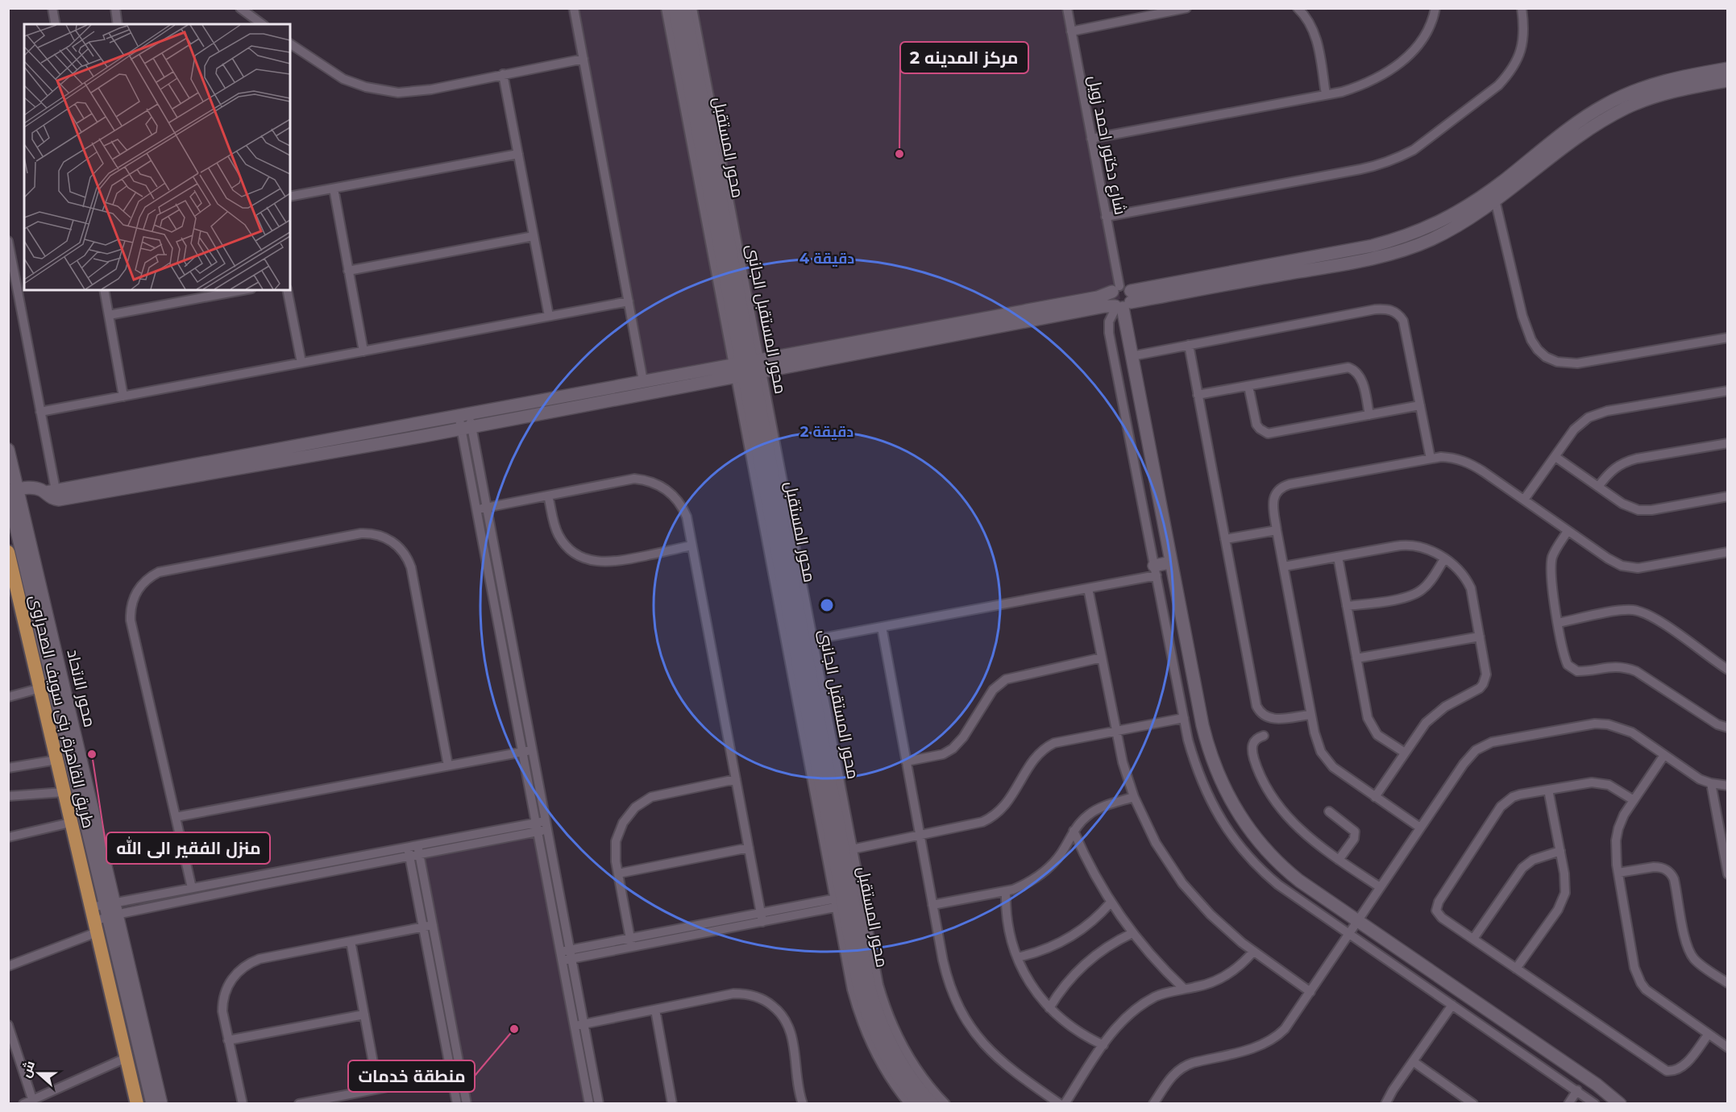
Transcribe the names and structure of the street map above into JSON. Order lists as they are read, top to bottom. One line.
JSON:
{"streets":{"main road":["طريق القاهرة, بنى سويف الصحراوى"],"street":["شارع دكتور احمد زويل","محور المستقبل","محور المستقبل الجانبى","محور الاتحاد"]},"crossings":[["محور المستقبل","محور المستقبل الجانبى"]],"places":["مركز المدينه 2","منزل الفقير الى الله","منطقة خدمات"],"north":"left","rings":["4 دقيقة","2 دقيقة"]}
